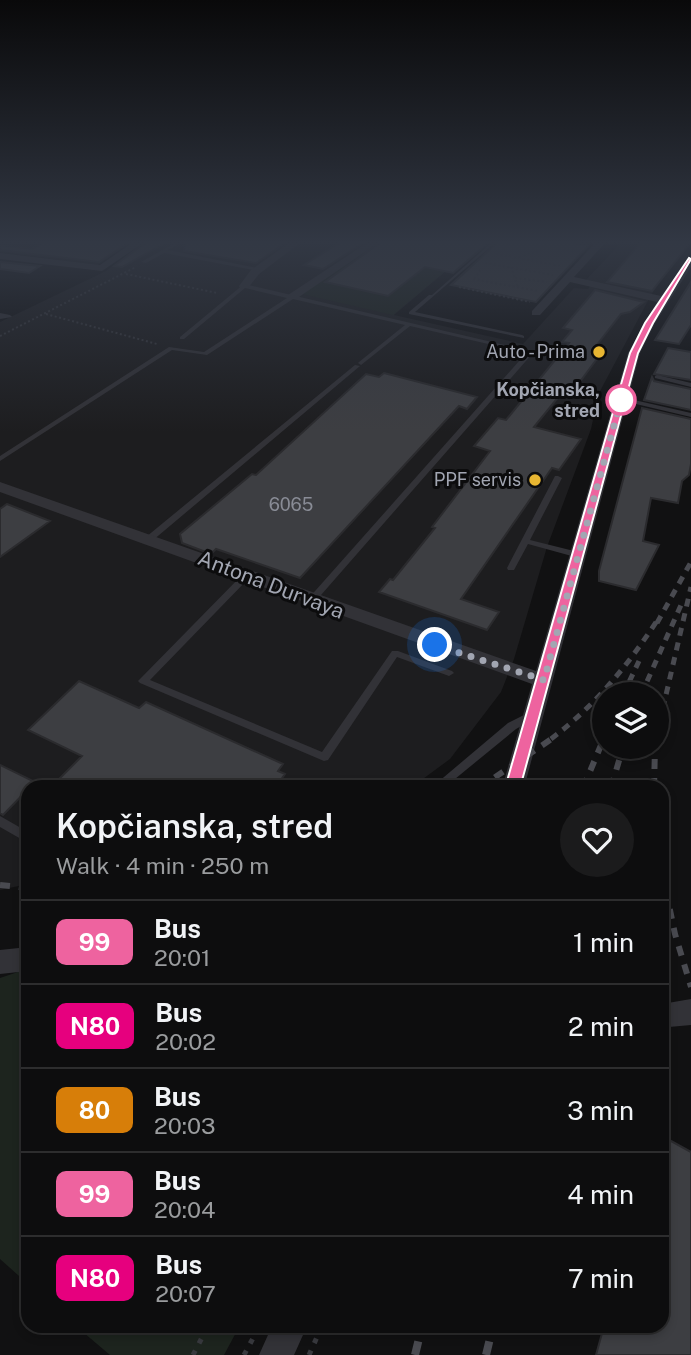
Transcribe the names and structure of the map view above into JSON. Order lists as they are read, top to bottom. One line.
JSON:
{"streets":{"street":["Antona Durvaya"]},"places":["Auto - Prima","Kopčianska, stred","PPF servis"],"lines":["bus line 99"],"house_numbers":["6065"],"page":{"heading":["Kopčianska, stred","Walk · 4 min · 250 m"],"list":[{"mark":"99","name":"Bus","note":"20:01","value":"1 min"},{"mark":"N80","name":"Bus","note":"20:02","value":"2 min"},{"mark":"80","name":"Bus","note":"20:03","value":"3 min"},{"mark":"99","name":"Bus","note":"20:04","value":"4 min"},{"mark":"N80","name":"Bus","note":"20:07","value":"7 min"}]}}
